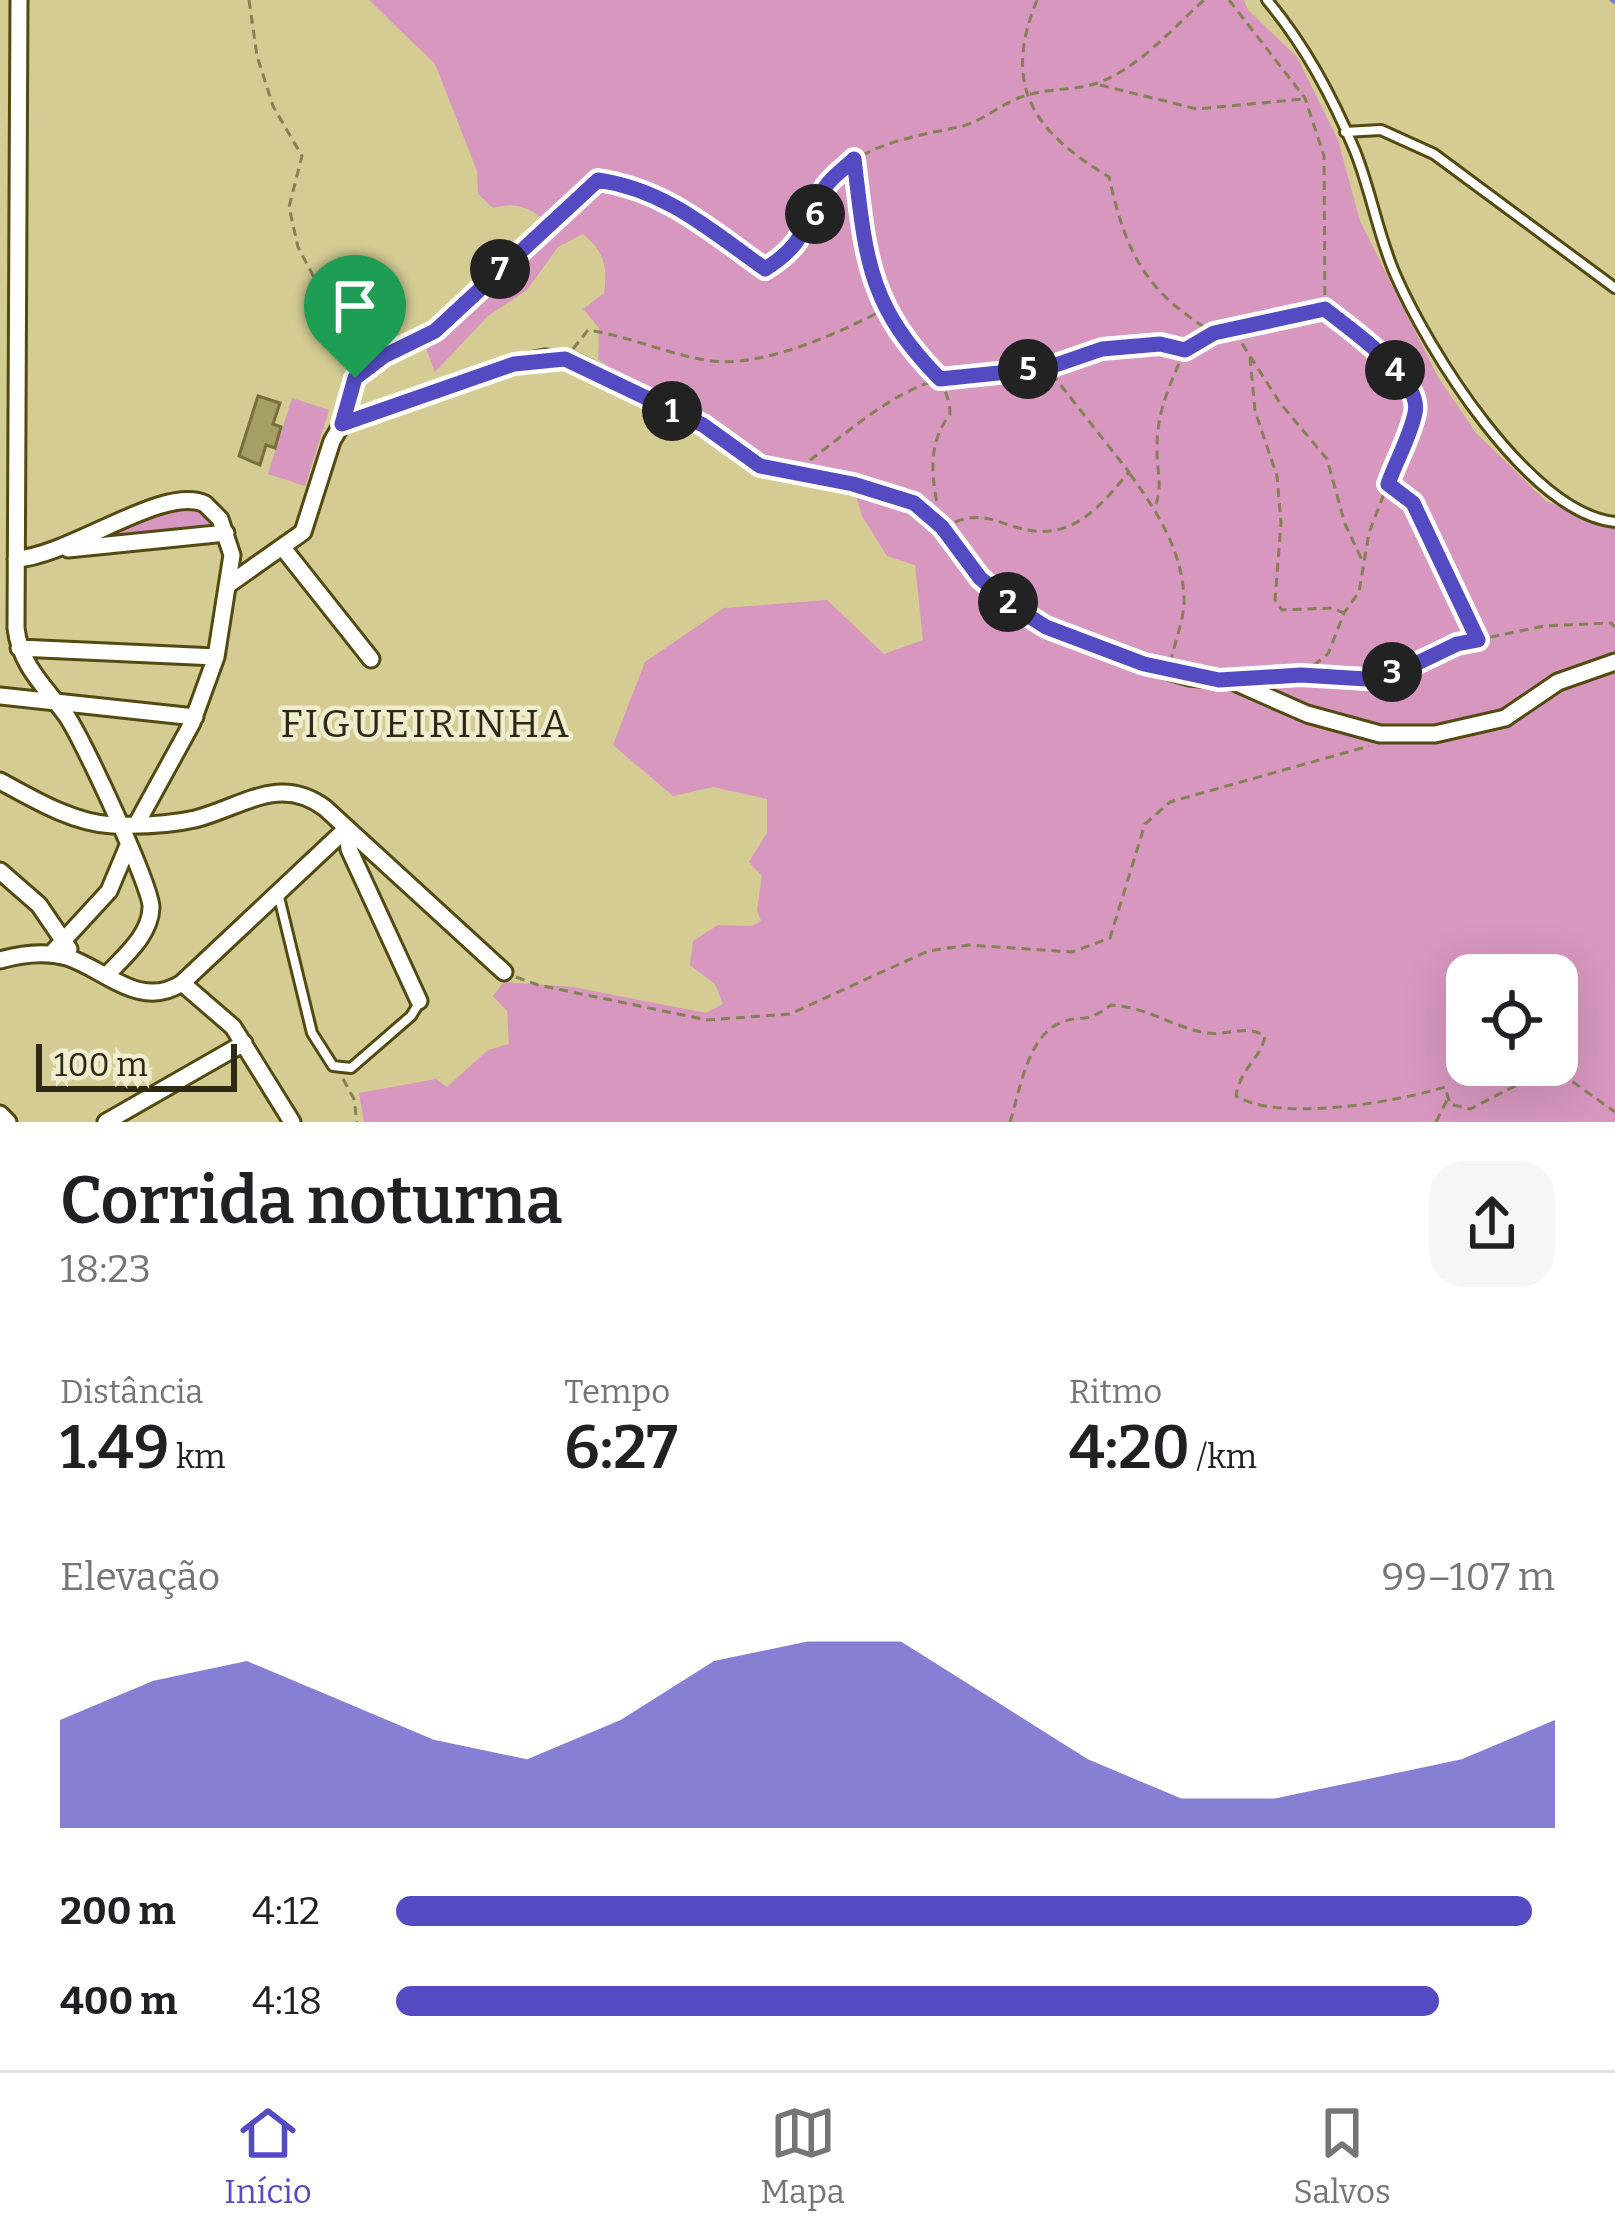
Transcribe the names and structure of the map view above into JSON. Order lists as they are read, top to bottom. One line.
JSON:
{"districts":["FIGUEIRINHA"],"scale_bar":"100 m","page":{"pins":["6","7","5","4","1","2","3"],"scale":"100 m","heading":["Corrida noturna","18:23"],"stats":[["Distância","1.49 km"],["Tempo","6:27"],["Ritmo","4:20 /km"]],"chart":["Elevação","99–107 m"],"list":[{"name":"200 m","note":"4:12"},{"name":"400 m","note":"4:18"}],"tabs":["Início","Mapa","Salvos"]}}
